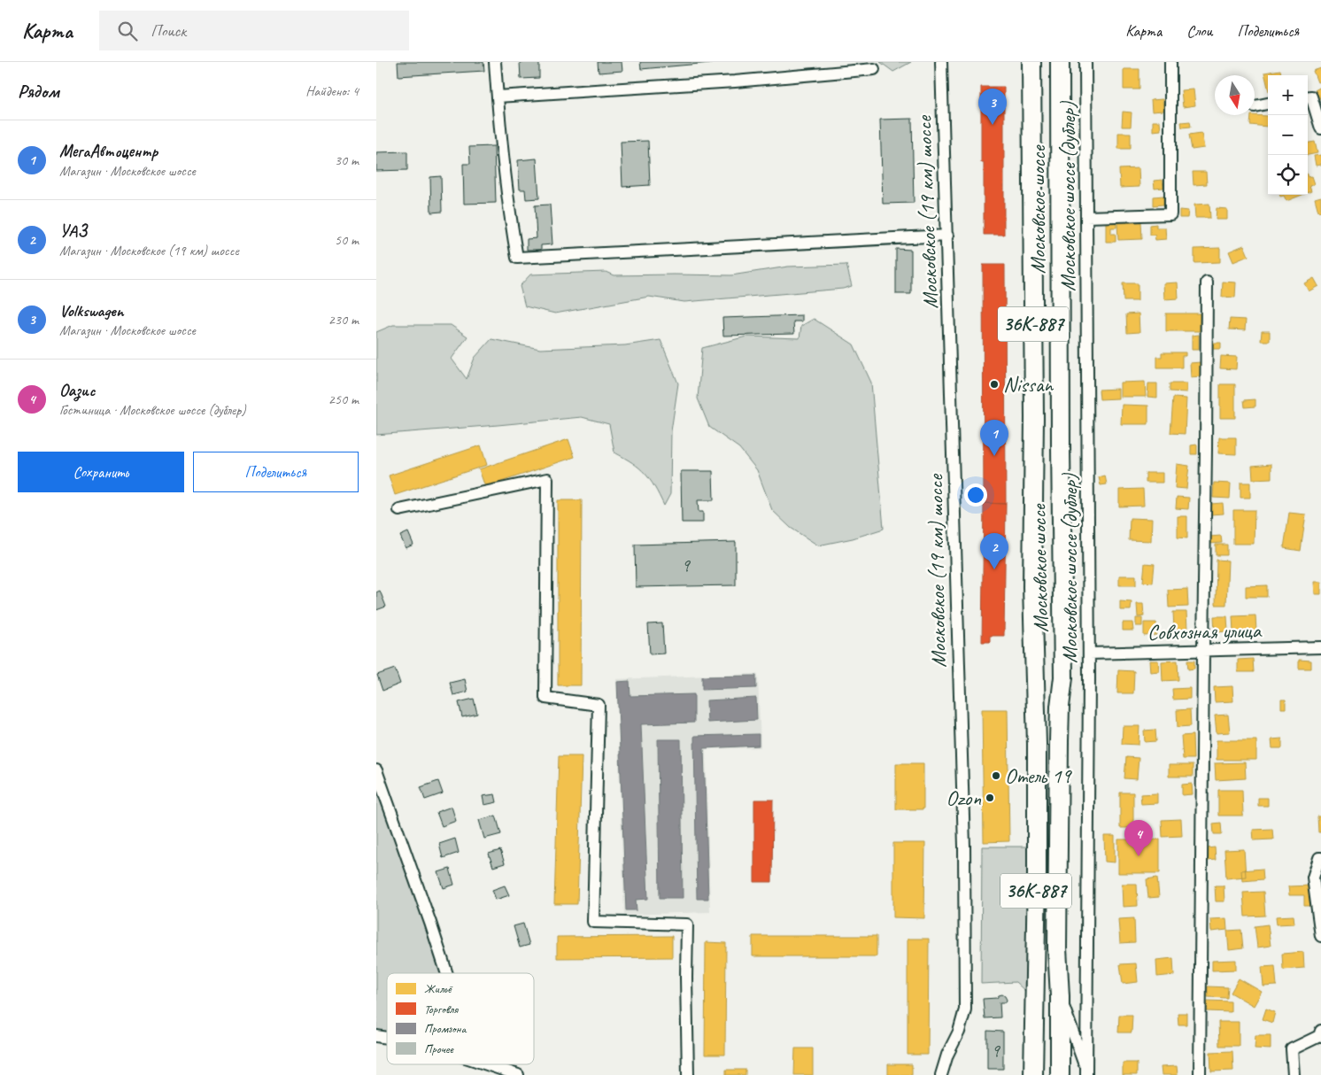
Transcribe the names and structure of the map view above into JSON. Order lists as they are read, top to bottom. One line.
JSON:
{"streets":{"main road":["Московское шоссе","36К-887"],"street":["Московское шоссе (дублер)","Московское (19 км) шоссе","Совхозная улица"]},"crossings":[["Московское шоссе (дублер)","Совхозная улица"]],"places":["Nissan","Отель 19","Ozon"],"house_numbers":["9","9"],"legend":["Жильё","Торговля","Промзона","Прочее"],"north":"bottom","page":{"header":"Карта","search":"Поиск","nav":["Карта","Слои","Поделиться"],"heading":["Рядом","Найдено: 4"],"map_buttons":["+","−"],"pins":["3","1","2","4"],"list":[{"mark":"1","name":"МегаАвтоцентр","note":"Магазин · Московское шоссе","value":"30 m"},{"mark":"2","name":"УАЗ","note":"Магазин · Московское (19 км) шоссе","value":"50 m"},{"mark":"3","name":"Volkswagen","note":"Магазин · Московское шоссе","value":"230 m"},{"mark":"4","name":"Оазис","note":"Гостиница · Московское шоссе (дублер)","value":"250 m"}],"buttons":["Сохранить","Поделиться"]}}
